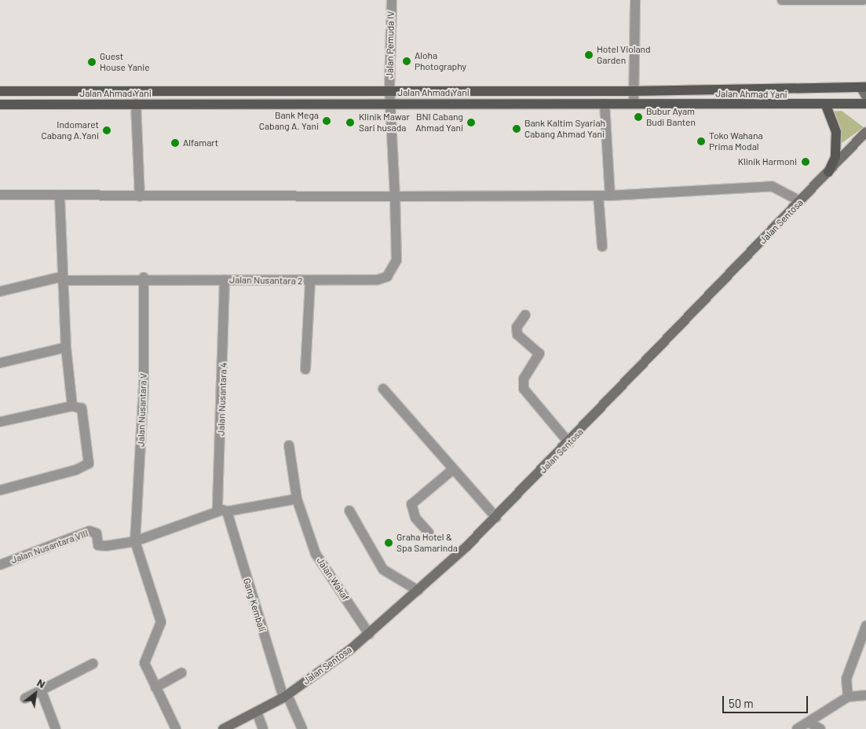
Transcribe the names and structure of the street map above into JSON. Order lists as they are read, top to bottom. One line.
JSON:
{"streets":{"main road":["Jalan Ahmad Yani"],"street":["Jalan Pemuda IV","Jalan Sentosa","Jalan Nusantara 2","Jalan Nusantara 4","Jalan Nusantara V","Jalan Nusantara VIII","Jalan Wakaf","Gang Kembali"]},"crossings":[["Jalan Pemuda IV","Jalan Ahmad Yani"],["Jalan Pemuda IV","Jalan Nusantara 2"],["Jalan Sentosa","Jalan Wakaf"],["Jalan Sentosa","Gang Kembali"],["Jalan Nusantara 2","Jalan Nusantara 4"],["Jalan Nusantara 2","Jalan Nusantara V"],["Jalan Nusantara 4","Gang Kembali"],["Jalan Nusantara V","Jalan Nusantara VIII"]],"places":["Hotel Violand Garden","Aloha Photography","Guest House Yanie","Bubur Ayam Budi Banten","Bank Mega Cabang A. Yani","Klinik Mawar Sari husada","BNI Cabang Ahmad Yani","Bank Kaltim Syariah Cabang Ahmad Yani","Indomaret Cabang A.Yani","Toko Wahana Prima Modal","Alfamart","Klinik Harmoni","Graha Hotel & Spa Samarinda"],"scale_bar":"50 m","north":"top right"}
